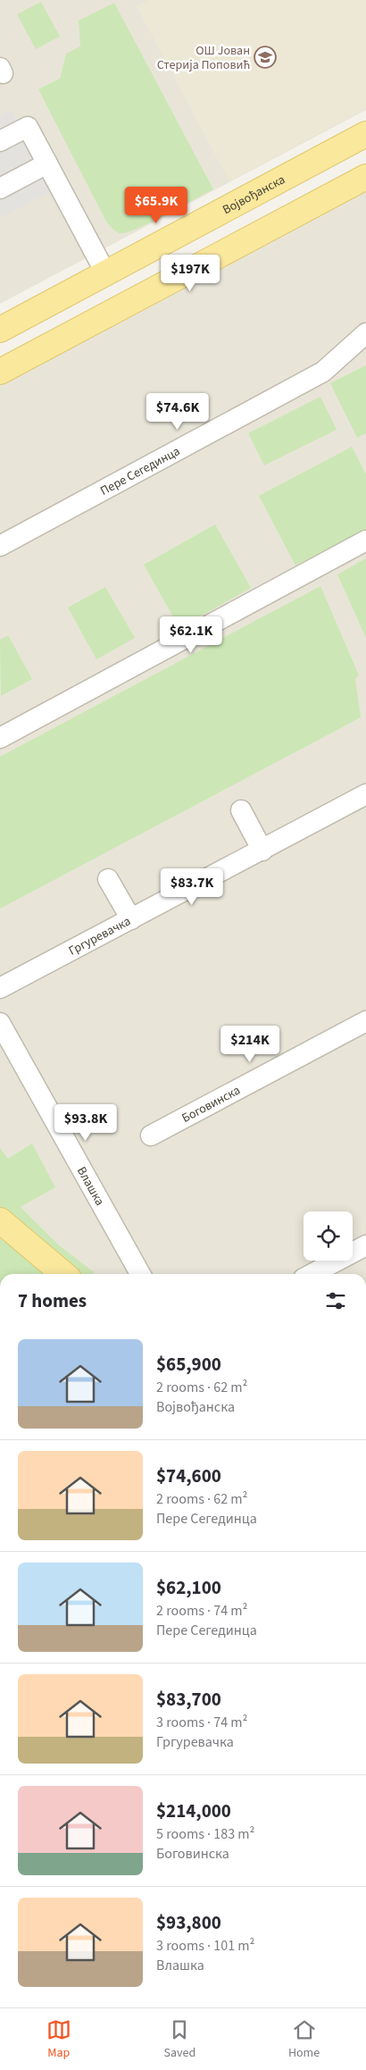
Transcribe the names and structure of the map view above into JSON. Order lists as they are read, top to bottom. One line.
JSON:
{"streets":{"main road":["Војвођанска"],"street":["Пере Сегединца","Гргуревачка","Боговинска","Влашка"]},"places":{"school or university":["ОШ Јован Стерија Поповић"]},"page":{"price":["$65.9K","$197K","$74.6K","$62.1K","$83.7K","$214K","$93.8K"],"heading":"7 homes","list":[{"name":"$65,900","note":"2 rooms · 62 m² · Војвођанска"},{"name":"$74,600","note":"2 rooms · 62 m² · Пере Сегединца"},{"name":"$62,100","note":"2 rooms · 74 m² · Пере Сегединца"},{"name":"$83,700","note":"3 rooms · 74 m² · Гргуревачка"},{"name":"$214,000","note":"5 rooms · 183 m² · Боговинска"},{"name":"$93,800","note":"3 rooms · 101 m² · Влашка"}],"tabs":["Map","Saved","Home"]}}
